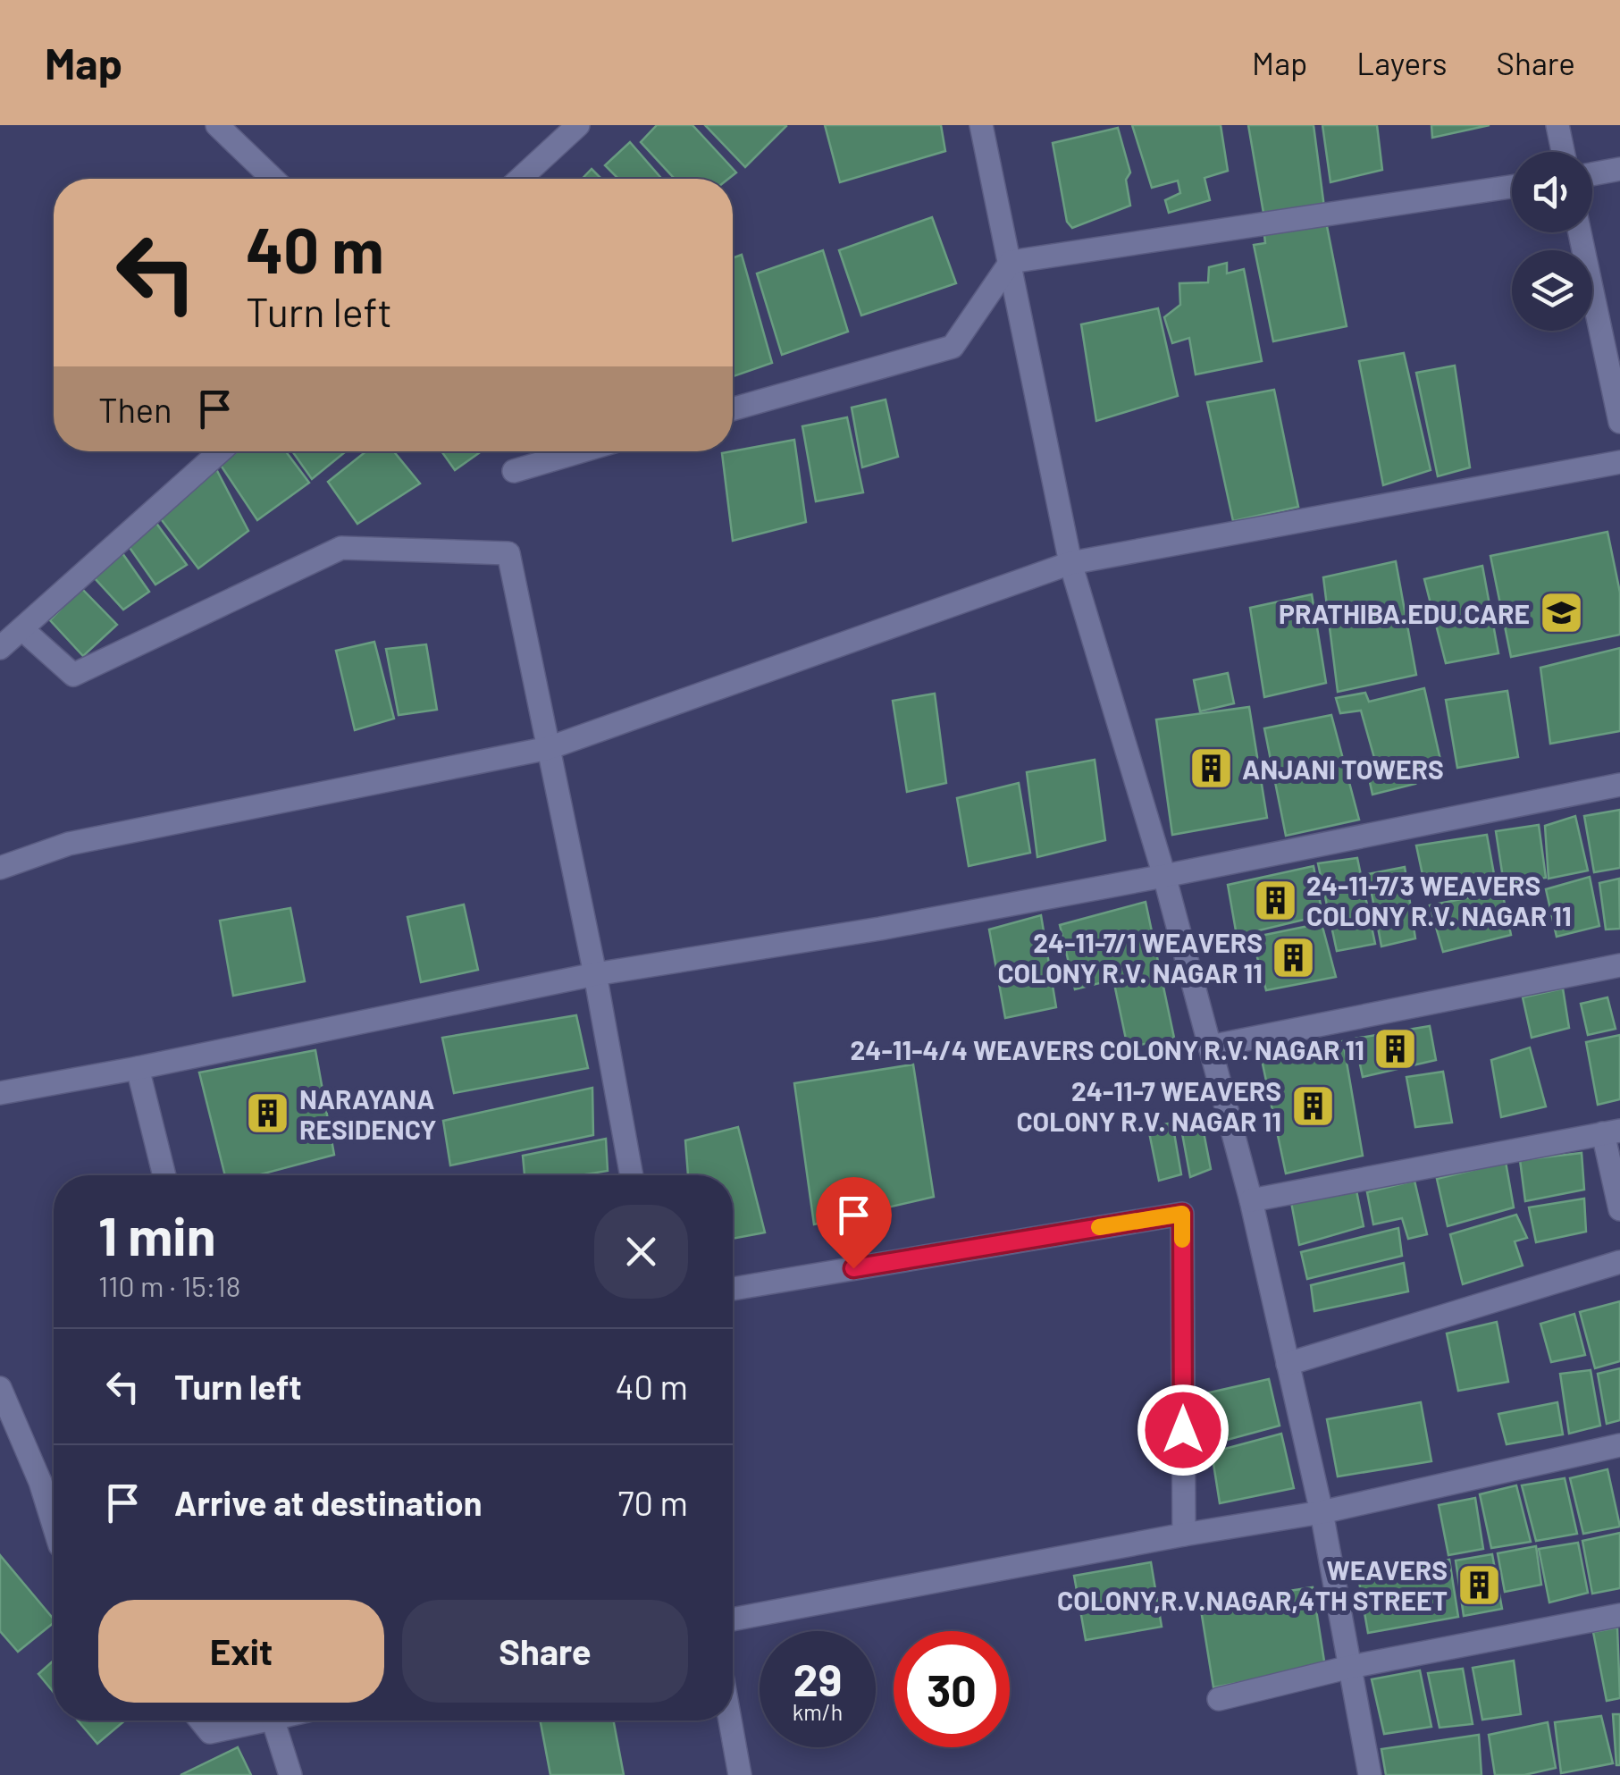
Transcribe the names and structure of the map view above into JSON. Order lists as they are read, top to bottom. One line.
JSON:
{"places":{"school or university":["PRATHIBA.EDU.CARE"],"building":["ANJANI TOWERS","24-11-7/3 WEAVERS COLONY R.V. NAGAR 11","24-11-7/1 WEAVERS COLONY R.V. NAGAR 11","24-11-4/4 WEAVERS COLONY R.V. NAGAR 11","24-11-7 WEAVERS COLONY R.V. NAGAR 11","NARAYANA RESIDENCY","WEAVERS COLONY,R.V.NAGAR,4TH STREET"]},"page":{"header":"Map","nav":["Map","Layers","Share"],"turn":["40 m","Turn left"],"then":"Then","heading":["1 min","110 m · 15:18"],"list":[{"name":"Turn left","value":"40 m"},{"name":"Arrive at destination","value":"70 m"}],"buttons":["Exit","Share"],"speed":"29 km/h","limit":"30"}}
